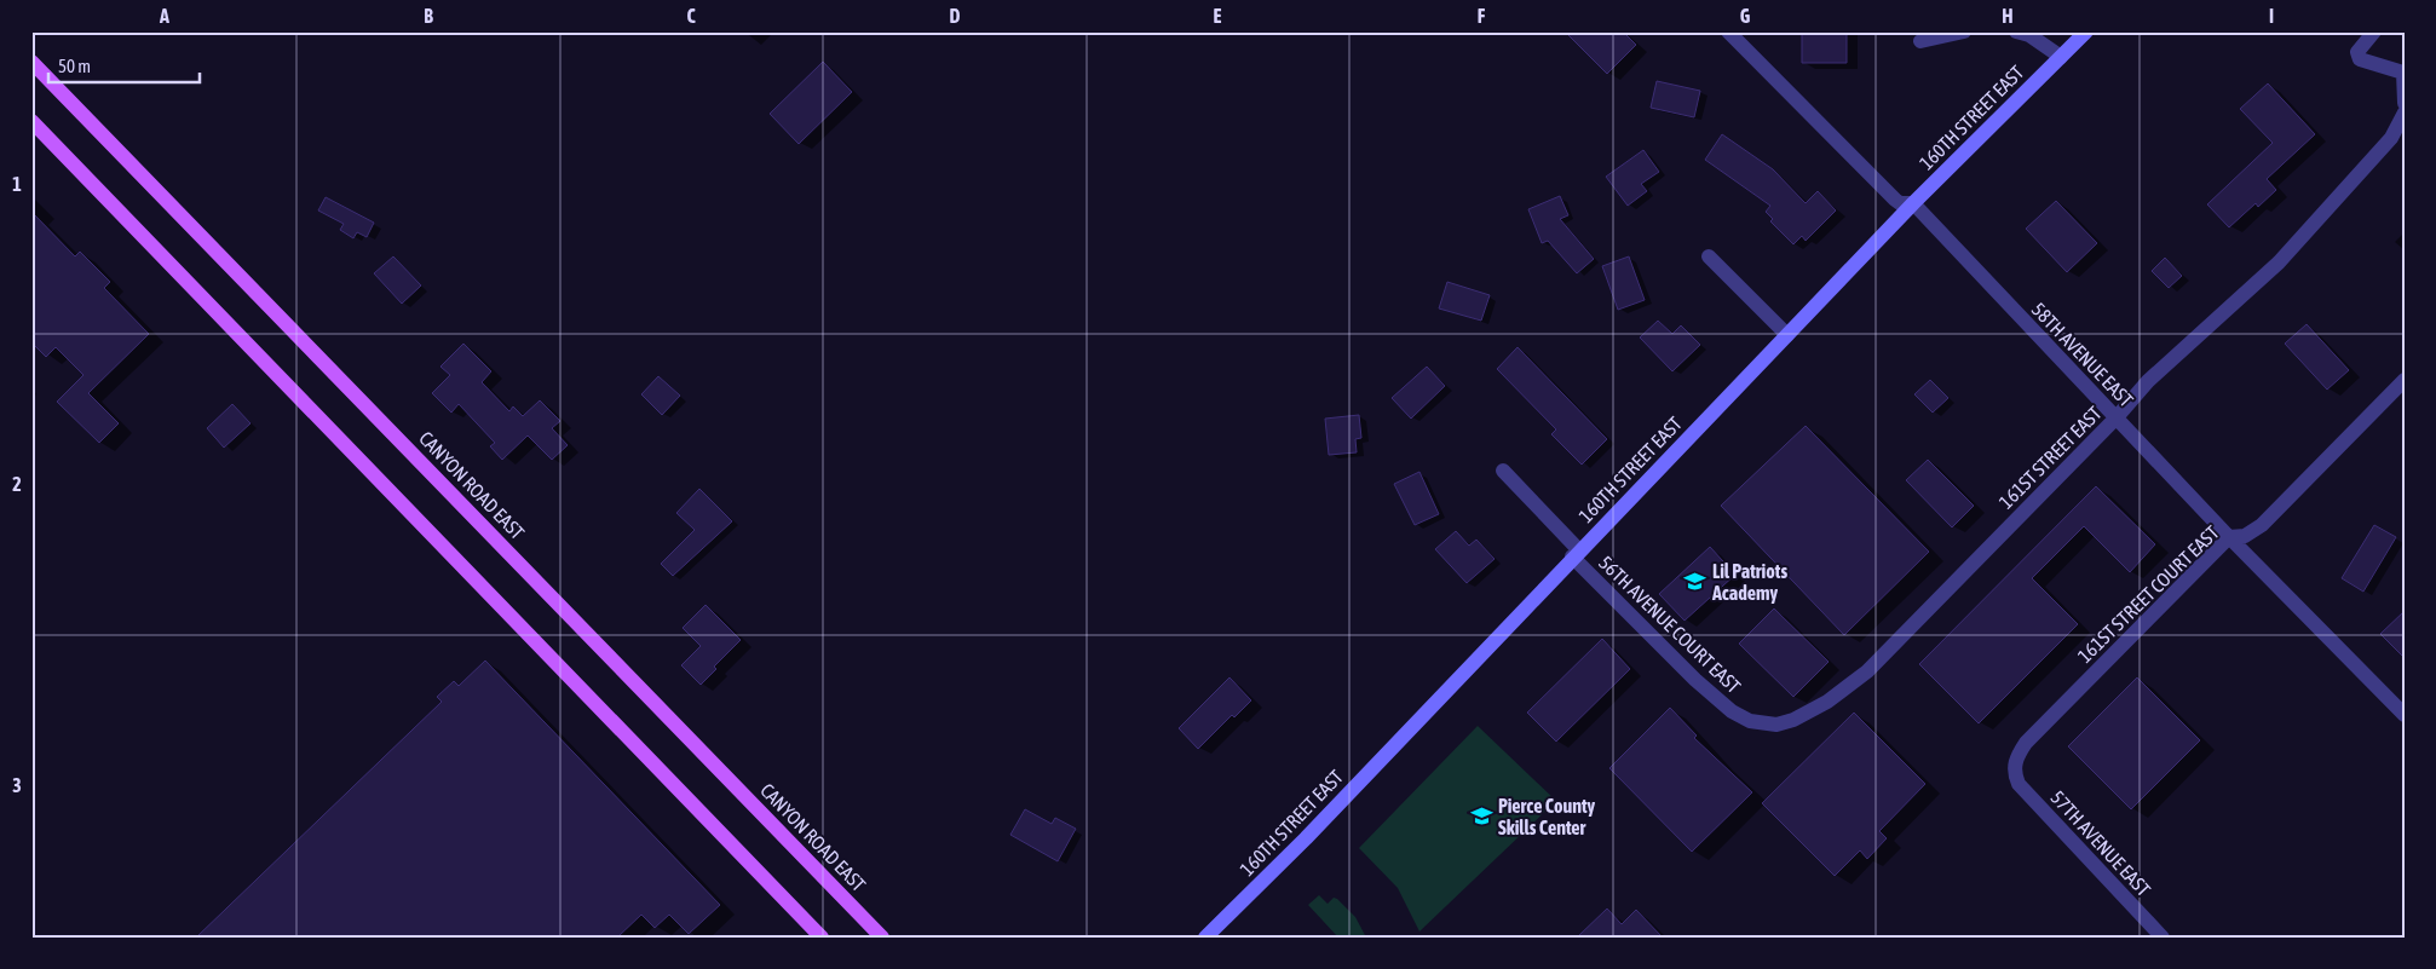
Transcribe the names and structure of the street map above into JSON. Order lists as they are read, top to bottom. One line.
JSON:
{"streets":{"main road":["160TH STREET EAST","CANYON ROAD EAST"],"street":["58TH AVENUE EAST","161ST STREET EAST","161ST STREET COURT EAST","56TH AVENUE COURT EAST","57TH AVENUE EAST"]},"crossings":[["160TH STREET EAST","58TH AVENUE EAST"],["160TH STREET EAST","56TH AVENUE COURT EAST"],["58TH AVENUE EAST","161ST STREET EAST"],["58TH AVENUE EAST","161ST STREET COURT EAST"],["161ST STREET EAST","56TH AVENUE COURT EAST"],["161ST STREET COURT EAST","57TH AVENUE EAST"]],"places":{"school or university":["Lil Patriots Academy","Pierce County Skills Center"]},"scale_bar":"50 m","grid":{"columns":["A","B","C","D","E","F","G","H","I"],"rows":["1","2","3"]}}
